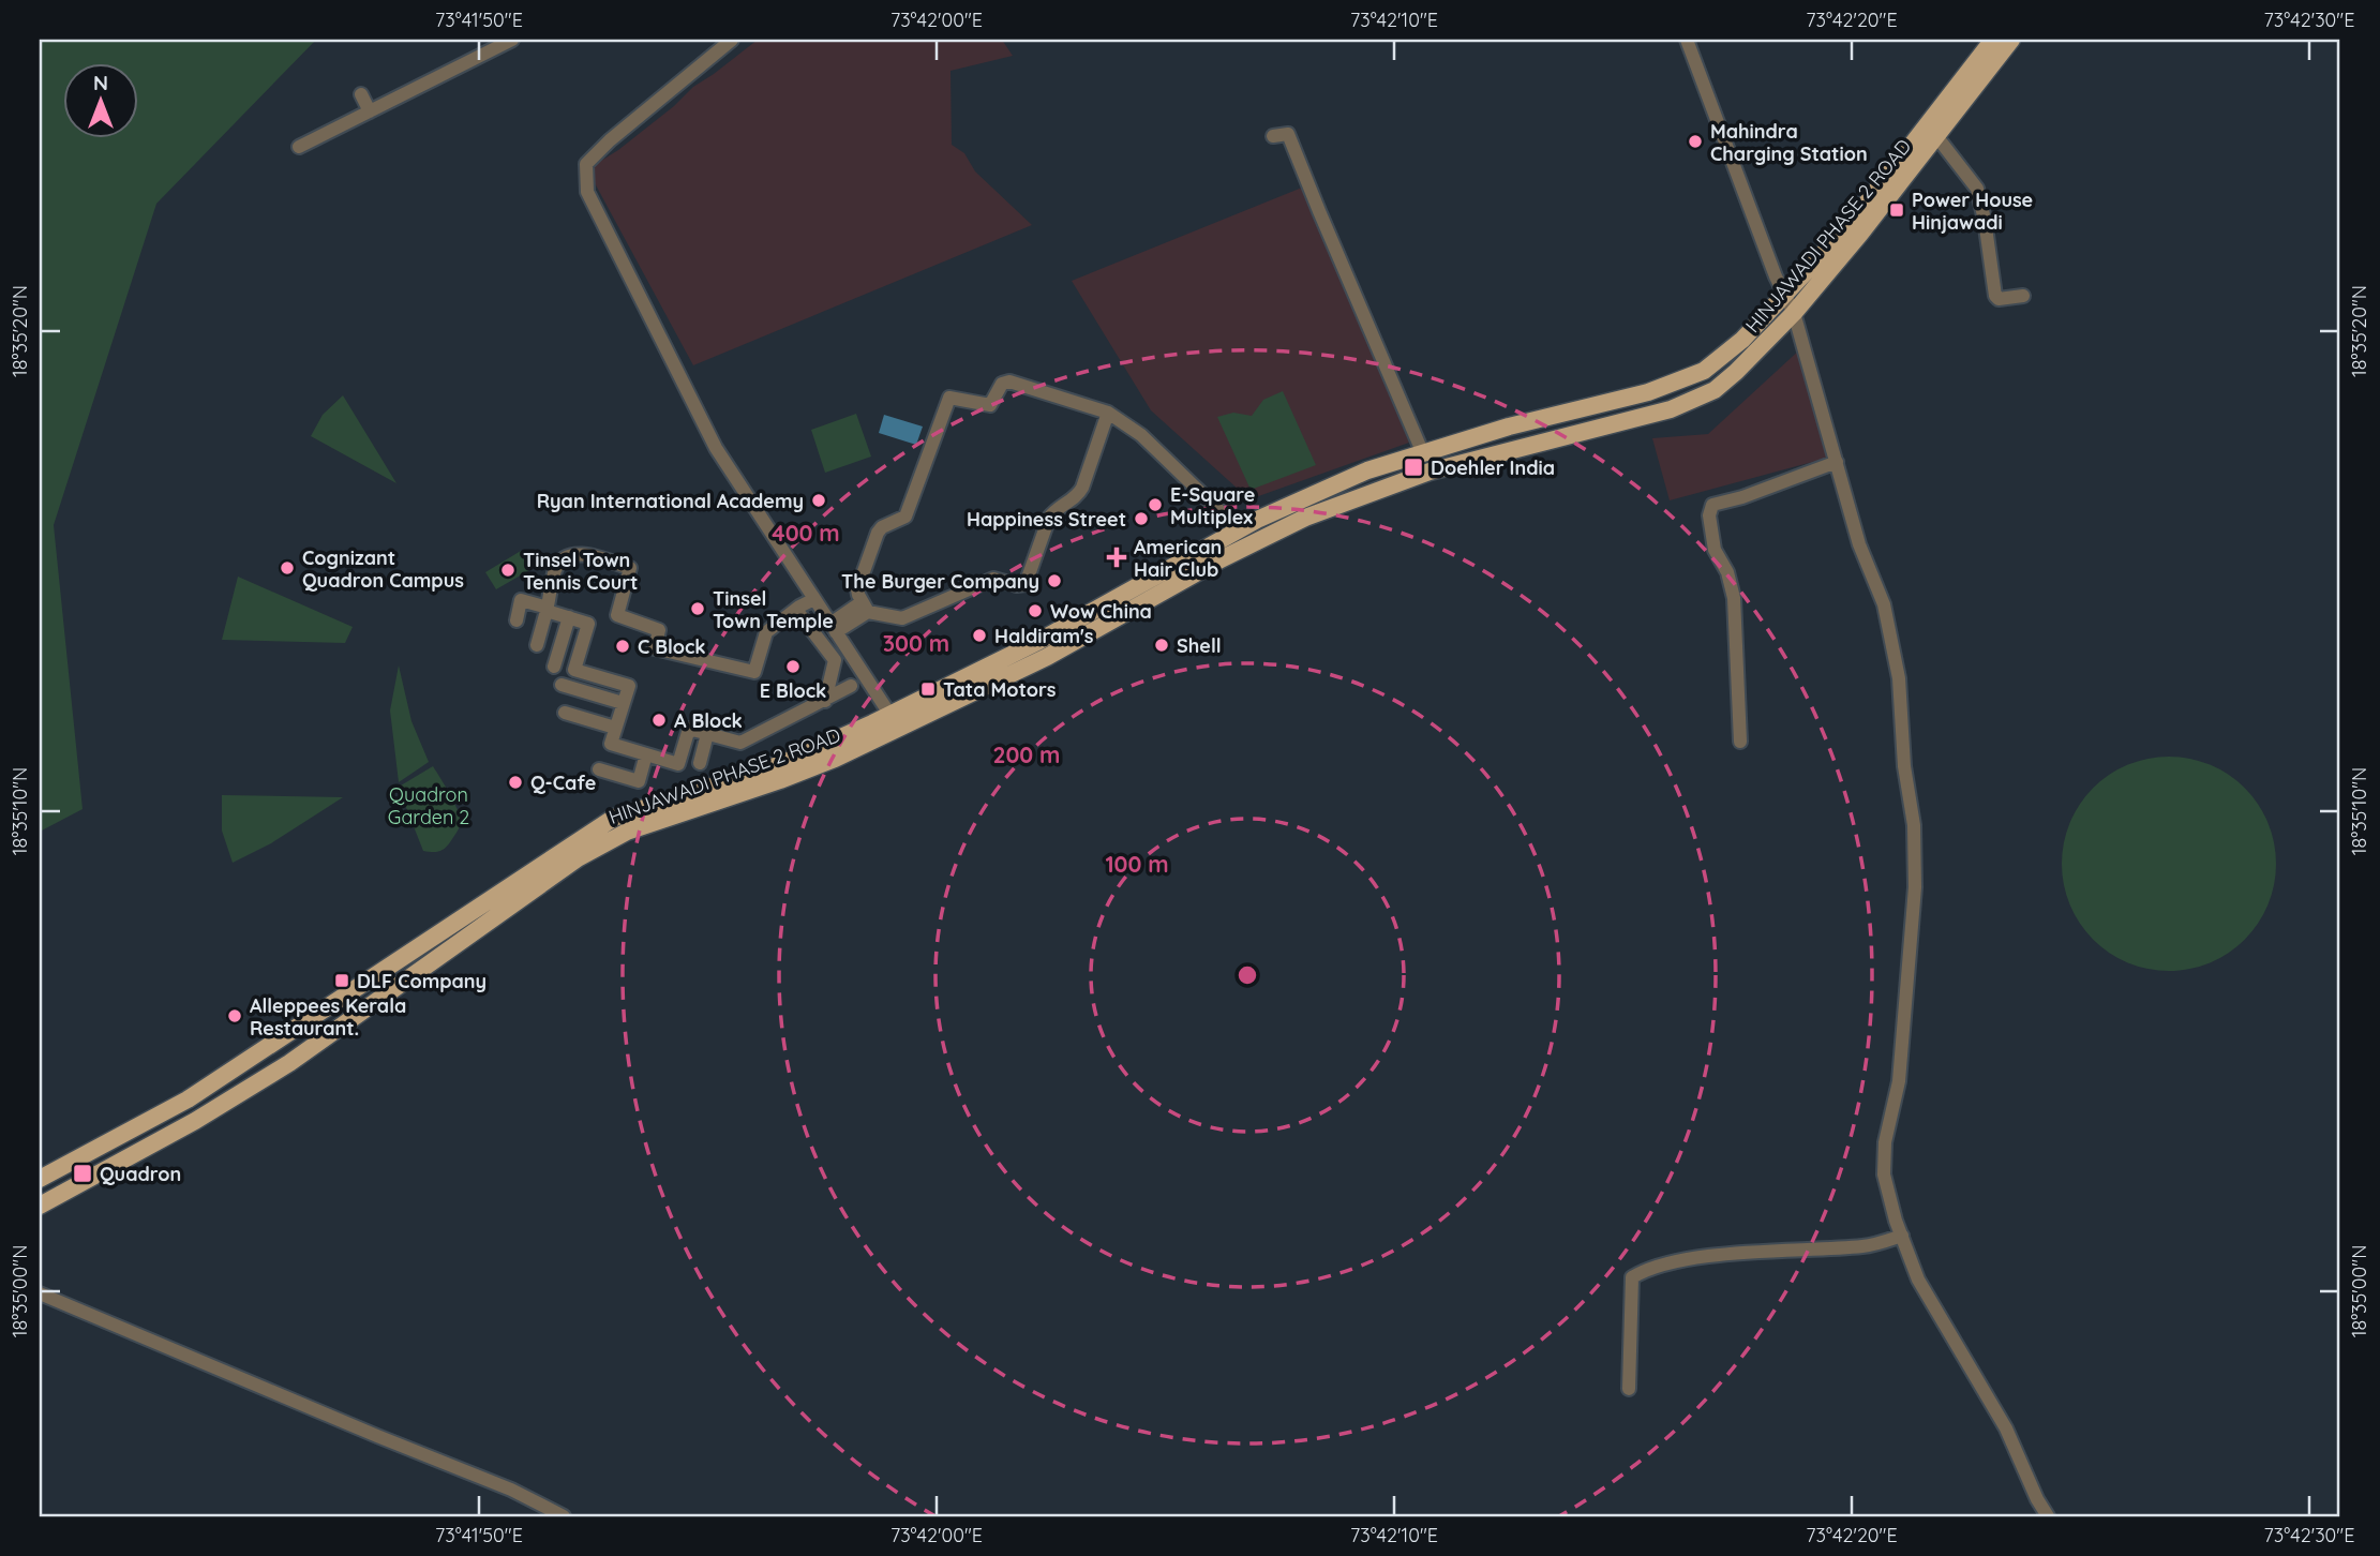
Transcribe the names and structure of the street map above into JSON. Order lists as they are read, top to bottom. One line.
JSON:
{"streets":{"main road":["HINJAWADI PHASE 2 ROAD"]},"parks":["Quadron Garden 2"],"places":{"other":["Mahindra Charging Station","Ryan International Academy","E-Square Multiplex","Happiness Street","Cognizant Quadron Campus","Tinsel Town Tennis Court","The Burger Company","Tinsel Town Temple","Wow China","Haldiram's","Shell","C Block","E Block","A Block","Q-Cafe","Alleppees Kerala Restaurant."],"transit":["Power House Hinjawadi","Doehler India","Tata Motors","DLF Company","Quadron"],"health":["American Hair Club"]},"north":"top","coordinates":["73°41'50\"E","73°42'00\"E","73°42'10\"E","73°42'20\"E","73°42'30\"E","18°35'20\"N","18°35'10\"N","18°35'00\"N"],"rings":["400 m","300 m","200 m","100 m"]}
